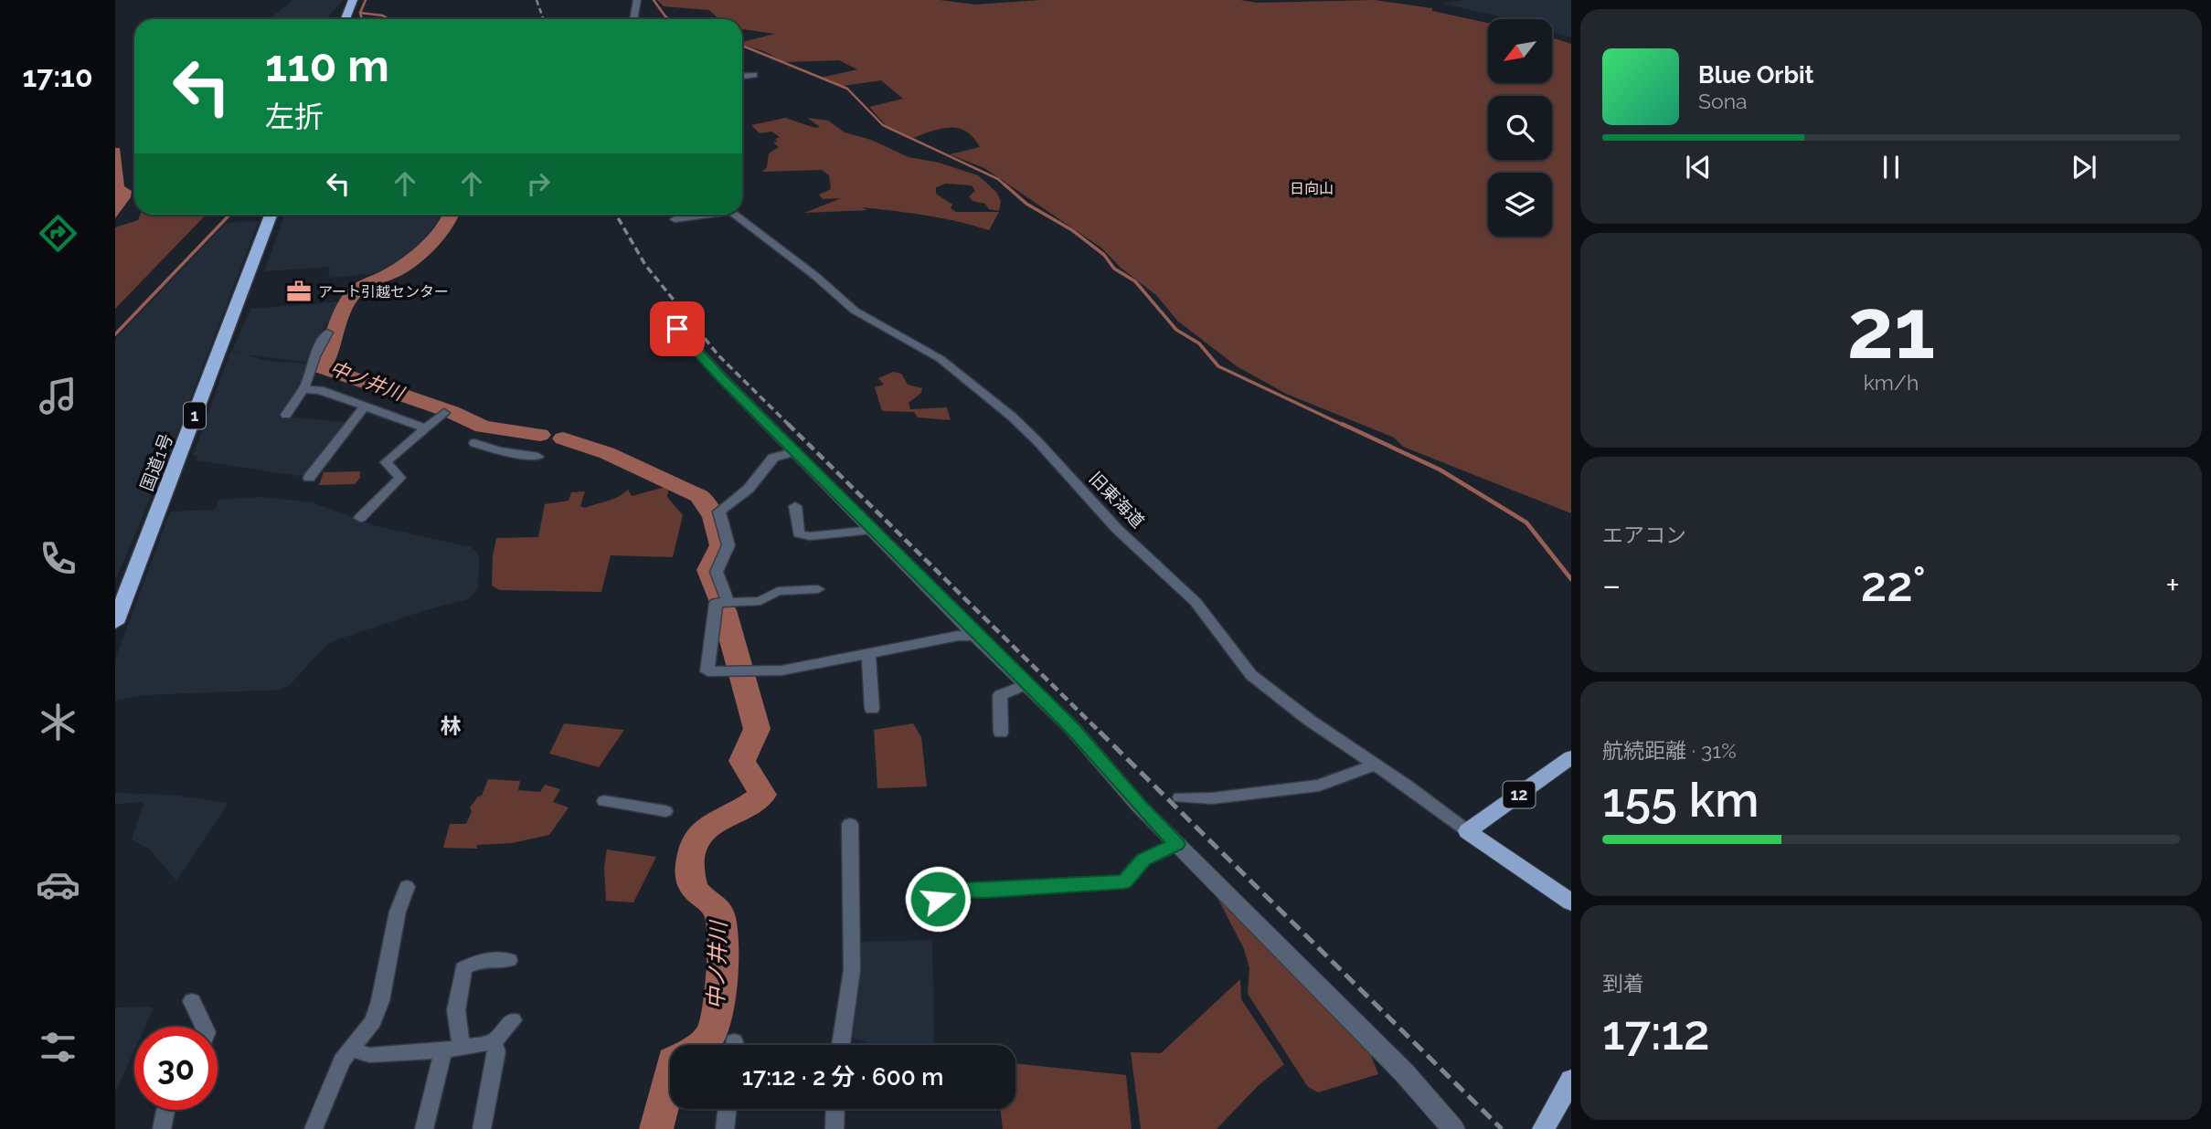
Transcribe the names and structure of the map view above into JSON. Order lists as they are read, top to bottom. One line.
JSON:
{"streets":{"highway":["1","国道1号"],"main road":["12"],"street":["旧東海道"]},"crossings":[["旧東海道","12"]],"districts":["林"],"water":["中ノ井川"],"parks":["日向山"],"places":{"office":["アート引越センター"]},"north":"bottom left","page":{"tabs":"17:10","turn":["110 m","左折"],"song":["Blue Orbit","Sona"],"tile":[["21","km/h"],"エアコン",["航続距離 · 31%","155 km"],["到着","17:12"]],"heat":["−","22°","+"],"limit":"30","trip":"17:12 · 2 分 · 600 m"}}
